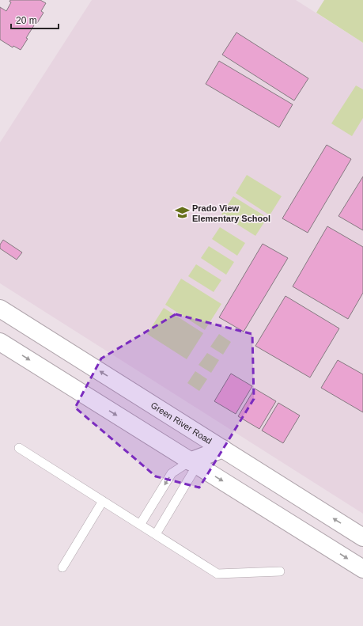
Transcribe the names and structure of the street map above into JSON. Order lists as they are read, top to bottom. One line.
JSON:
{"streets":{"main road":["Green River Road"]},"places":{"school or university":["Prado View Elementary School"]},"scale_bar":"20 m"}
